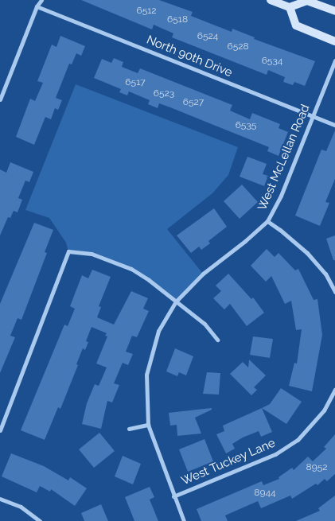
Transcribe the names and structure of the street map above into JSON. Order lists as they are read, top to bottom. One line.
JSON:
{"streets":{"street":["North 90th Drive","West McLellan Road","West Tuckey Lane"]},"crossings":[["North 90th Drive","West McLellan Road"],["West McLellan Road","West Tuckey Lane"]],"house_numbers":["6512","6518","6524","6528","6534","6517","6523","6527","6535","8952","8944"]}
